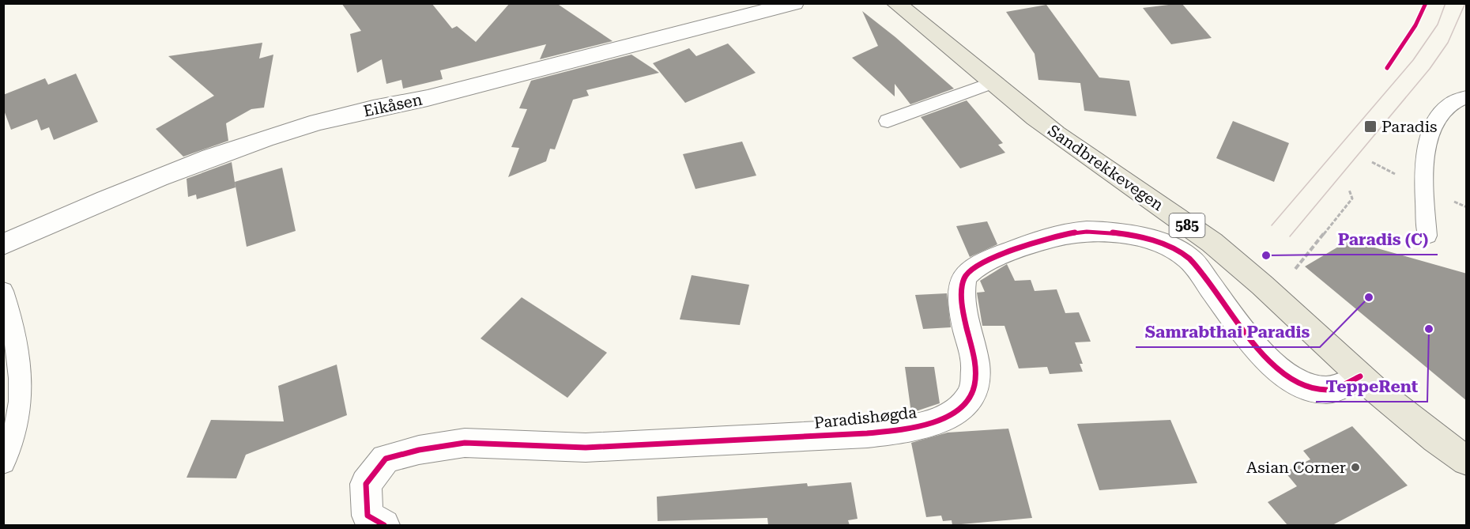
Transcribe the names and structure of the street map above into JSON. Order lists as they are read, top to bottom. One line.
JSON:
{"streets":{"main road":["Sandbrekkevegen","585"],"street":["Eikåsen","Paradishøgda"]},"crossings":[["Sandbrekkevegen","Paradishøgda"]],"places":{"transit":["Paradis"],"other":["Paradis (C)","Samrabthai Paradis","TeppeRent","Asian Corner"]}}
